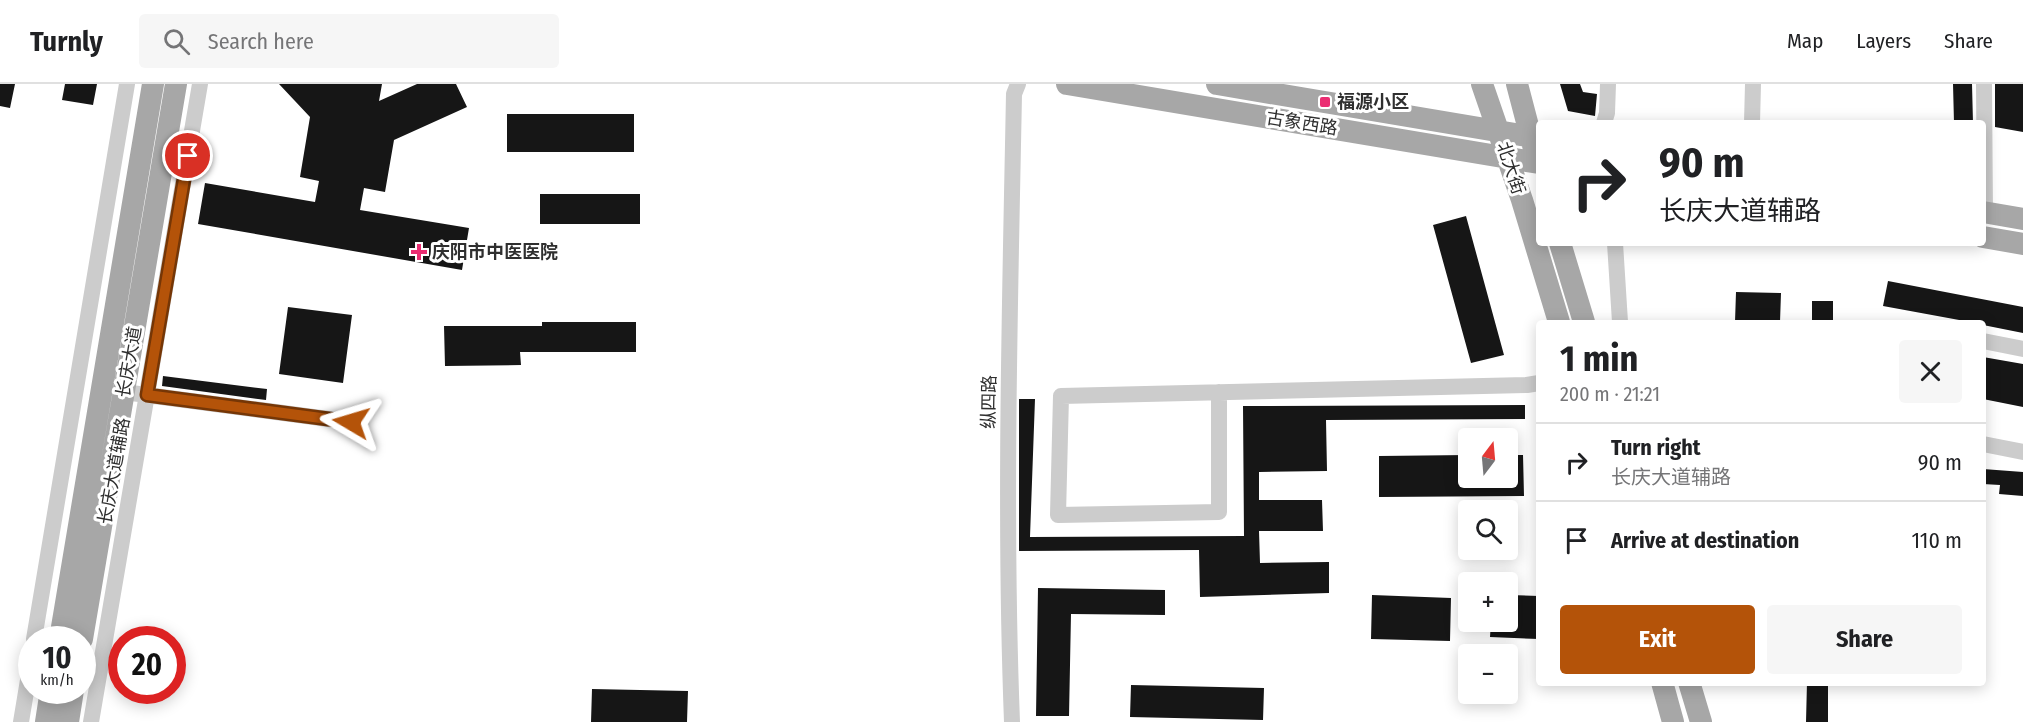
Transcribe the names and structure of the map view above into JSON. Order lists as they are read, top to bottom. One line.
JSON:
{"streets":{"main road":["古象西路","北大街","长庆大道"],"street":["纵四路","长庆大道辅路"]},"crossings":[["古象西路","北大街"]],"places":{"transit":["福源小区"],"health":["庆阳市中医医院"]},"north":"top","page":{"header":"Turnly","search":"Search here","nav":["Map","Layers","Share"],"turn":["90 m","长庆大道辅路"],"heading":["1 min","200 m · 21:21"],"list":[{"name":"Turn right","note":"长庆大道辅路","value":"90 m"},{"name":"Arrive at destination","value":"110 m"}],"map_buttons":["+","−"],"buttons":["Exit","Share"],"speed":"10 km/h","limit":"20"}}
